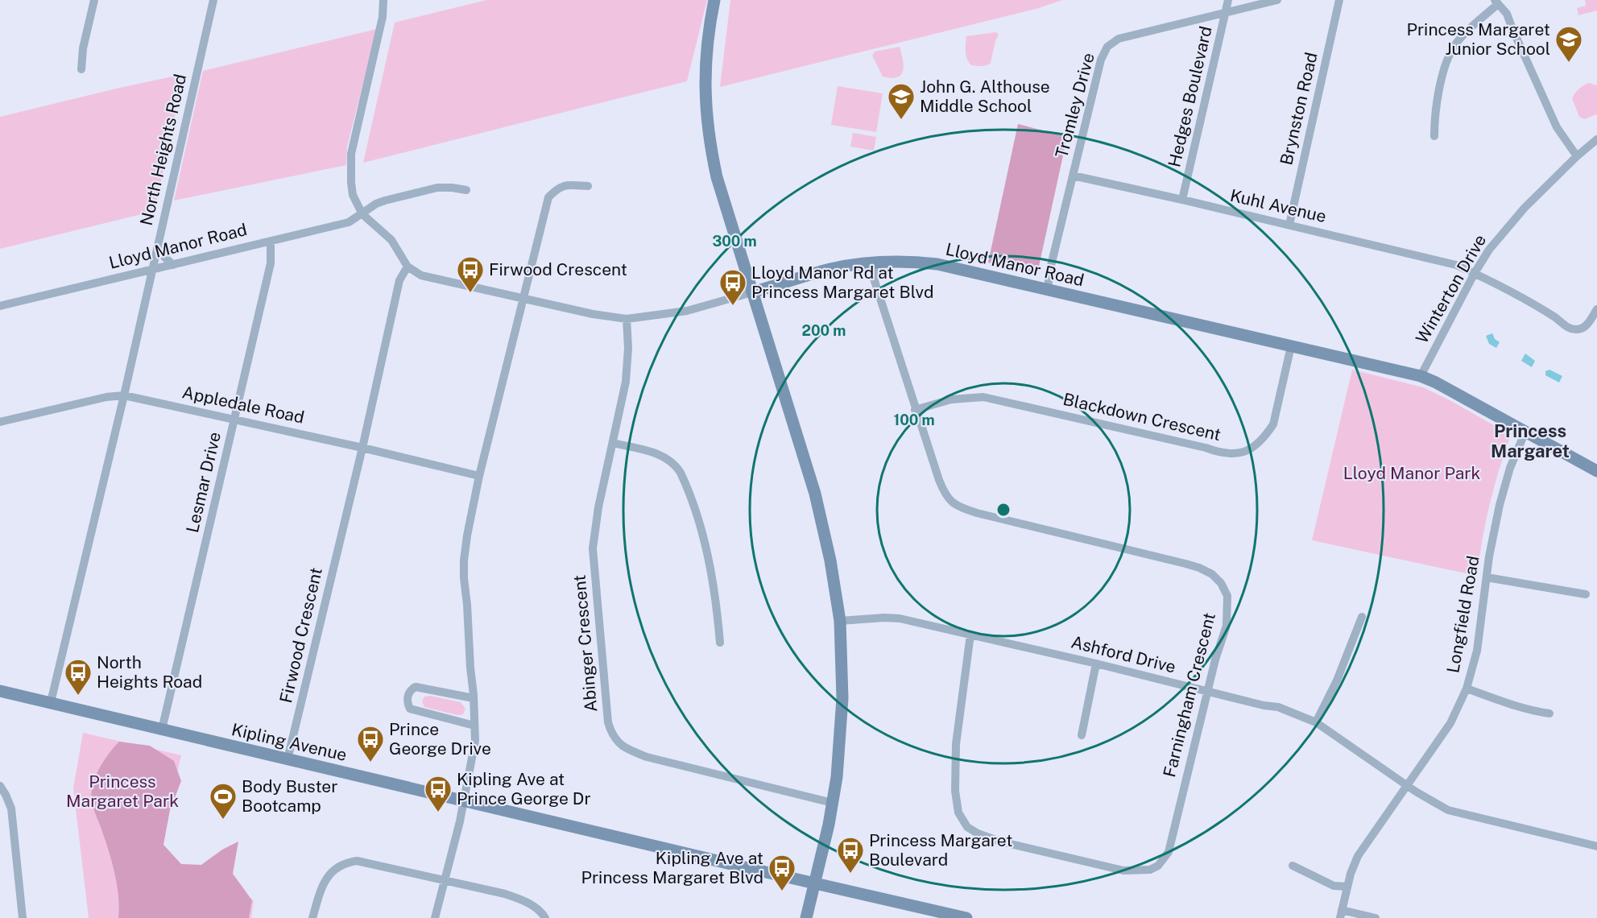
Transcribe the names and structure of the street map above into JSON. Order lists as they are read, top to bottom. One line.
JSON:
{"streets":{"street":["Hedges Boulevard","Tromley Drive","Brynston Road","North Heights Road","Kuhl Avenue","Lloyd Manor Road","Winterton Drive","Appledale Road","Blackdown Crescent","Lesmar Drive","Longfield Road","Firwood Crescent","Abinger Crescent","Ashford Drive","Farningham Crescent","Kipling Avenue"]},"crossings":[["Hedges Boulevard","Tromley Drive"],["Hedges Boulevard","Kuhl Avenue"],["Tromley Drive","Kuhl Avenue"],["Tromley Drive","Lloyd Manor Road"],["Brynston Road","Kuhl Avenue"],["North Heights Road","Lloyd Manor Road"],["North Heights Road","Appledale Road"],["North Heights Road","Kipling Avenue"],["Kuhl Avenue","Winterton Drive"],["Lloyd Manor Road","Winterton Drive"],["Lloyd Manor Road","Blackdown Crescent"],["Lloyd Manor Road","Lesmar Drive"],["Lloyd Manor Road","Longfield Road"],["Lloyd Manor Road","Firwood Crescent"],["Lloyd Manor Road","Abinger Crescent"],["Lloyd Manor Road","Farningham Crescent"],["Appledale Road","Lesmar Drive"],["Appledale Road","Firwood Crescent"],["Blackdown Crescent","Farningham Crescent"],["Lesmar Drive","Kipling Avenue"],["Longfield Road","Ashford Drive"],["Firwood Crescent","Kipling Avenue"],["Ashford Drive","Farningham Crescent"]],"districts":["Princess Margaret"],"parks":["Lloyd Manor Park","Princess Margaret Park"],"places":{"school or university":["Princess Margaret Junior School","John G. Althouse Middle School"],"bus stop":["Firwood Crescent","Lloyd Manor Rd at Princess Margaret Blvd","North Heights Road","Prince George Drive","Kipling Ave at Prince George Dr","Princess Margaret Boulevard","Kipling Ave at Princess Margaret Blvd"],"sports":["Body Buster Bootcamp"]},"rings":["300 m","200 m","100 m"]}
